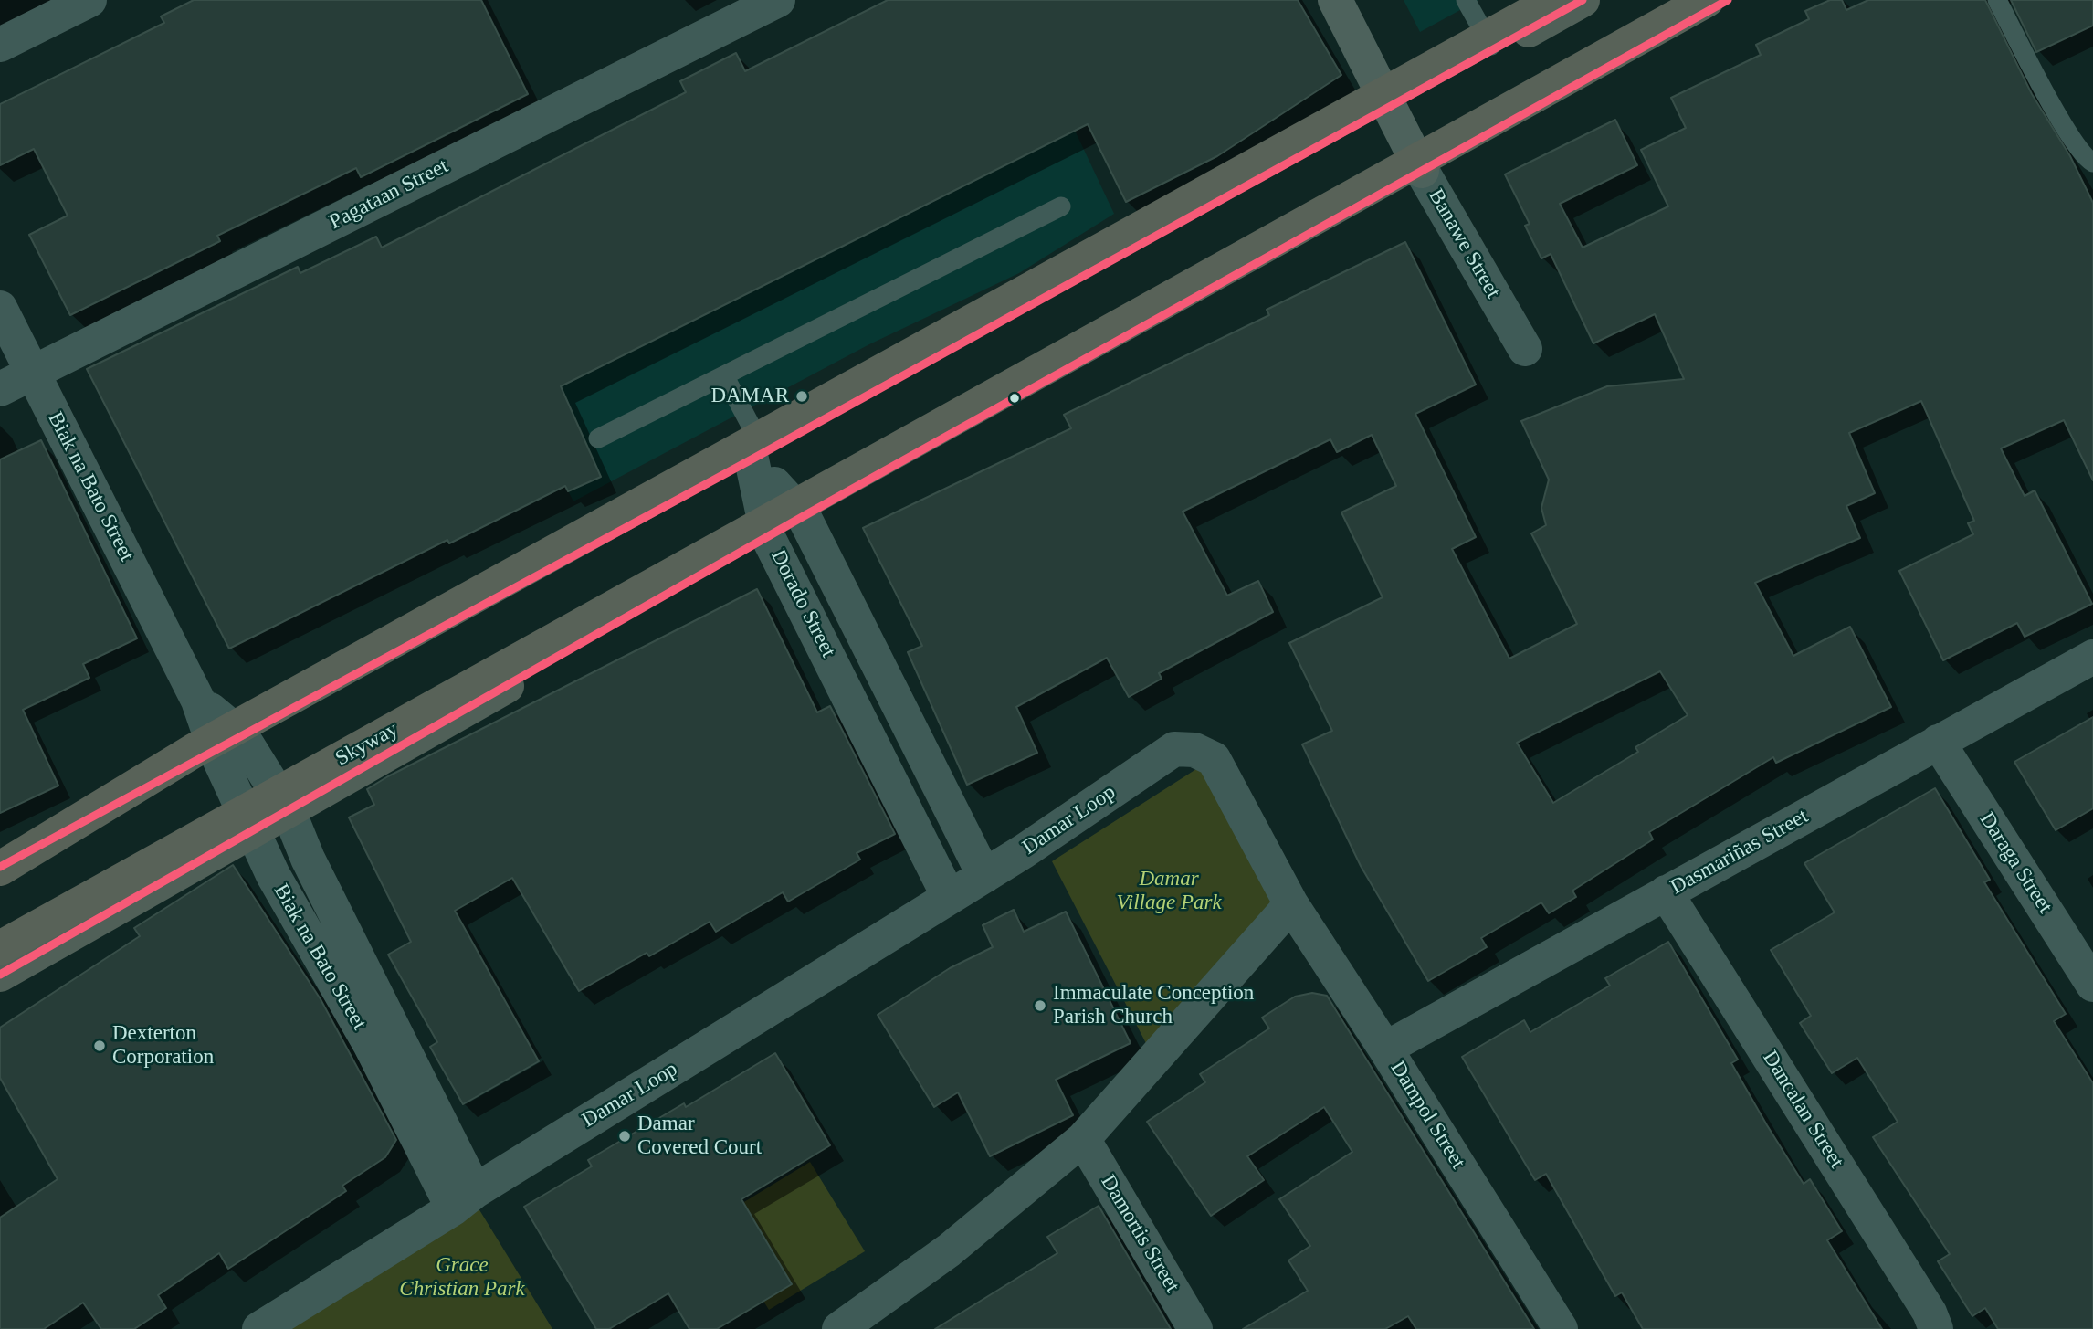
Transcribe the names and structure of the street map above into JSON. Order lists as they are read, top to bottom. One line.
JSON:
{"streets":{"highway":["Skyway"],"main road":["Banawe Street"],"street":["Pagataan Street","Biak na Bato Street","Dorado Street","Damar Loop","Dasmariñas Street","Daraga Street","Dancalan Street","Dampol Street","Damortis Street"]},"crossings":[["Pagataan Street","Biak na Bato Street"],["Biak na Bato Street","Damar Loop"],["Dorado Street","Damar Loop"],["Damar Loop","Dampol Street"],["Dasmariñas Street","Daraga Street"],["Dasmariñas Street","Dancalan Street"],["Dasmariñas Street","Dampol Street"]],"parks":["Damar Village Park","Grace Christian Park"],"places":["DAMAR","Immaculate Conception Parish Church","Dexterton Corporation","Damar Covered Court"]}
